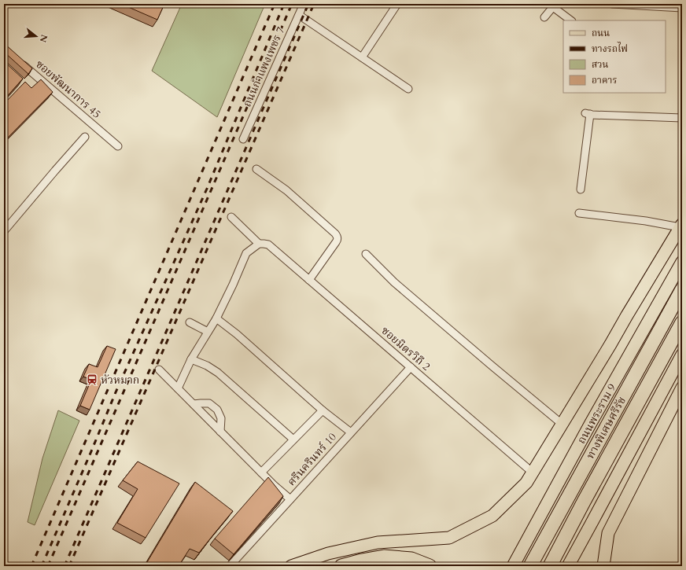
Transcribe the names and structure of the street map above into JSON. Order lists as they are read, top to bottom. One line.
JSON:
{"streets":{"highway":["ทางพิเศษศรีรัช"],"main road":["ถนนพระราม 9"],"street":["ถนนกำแพงเพชร 7","ซอยพัฒนาการ 45","ซอยมิตรวิถี 2","ศรีนครินทร์ 10"]},"crossings":[["ซอยมิตรวิถี 2","ศรีนครินทร์ 10"]],"places":{"station":["หัวหมาก"]},"legend":["ถนน","ทางรถไฟ","สวน","อาคาร"],"north":"right"}
